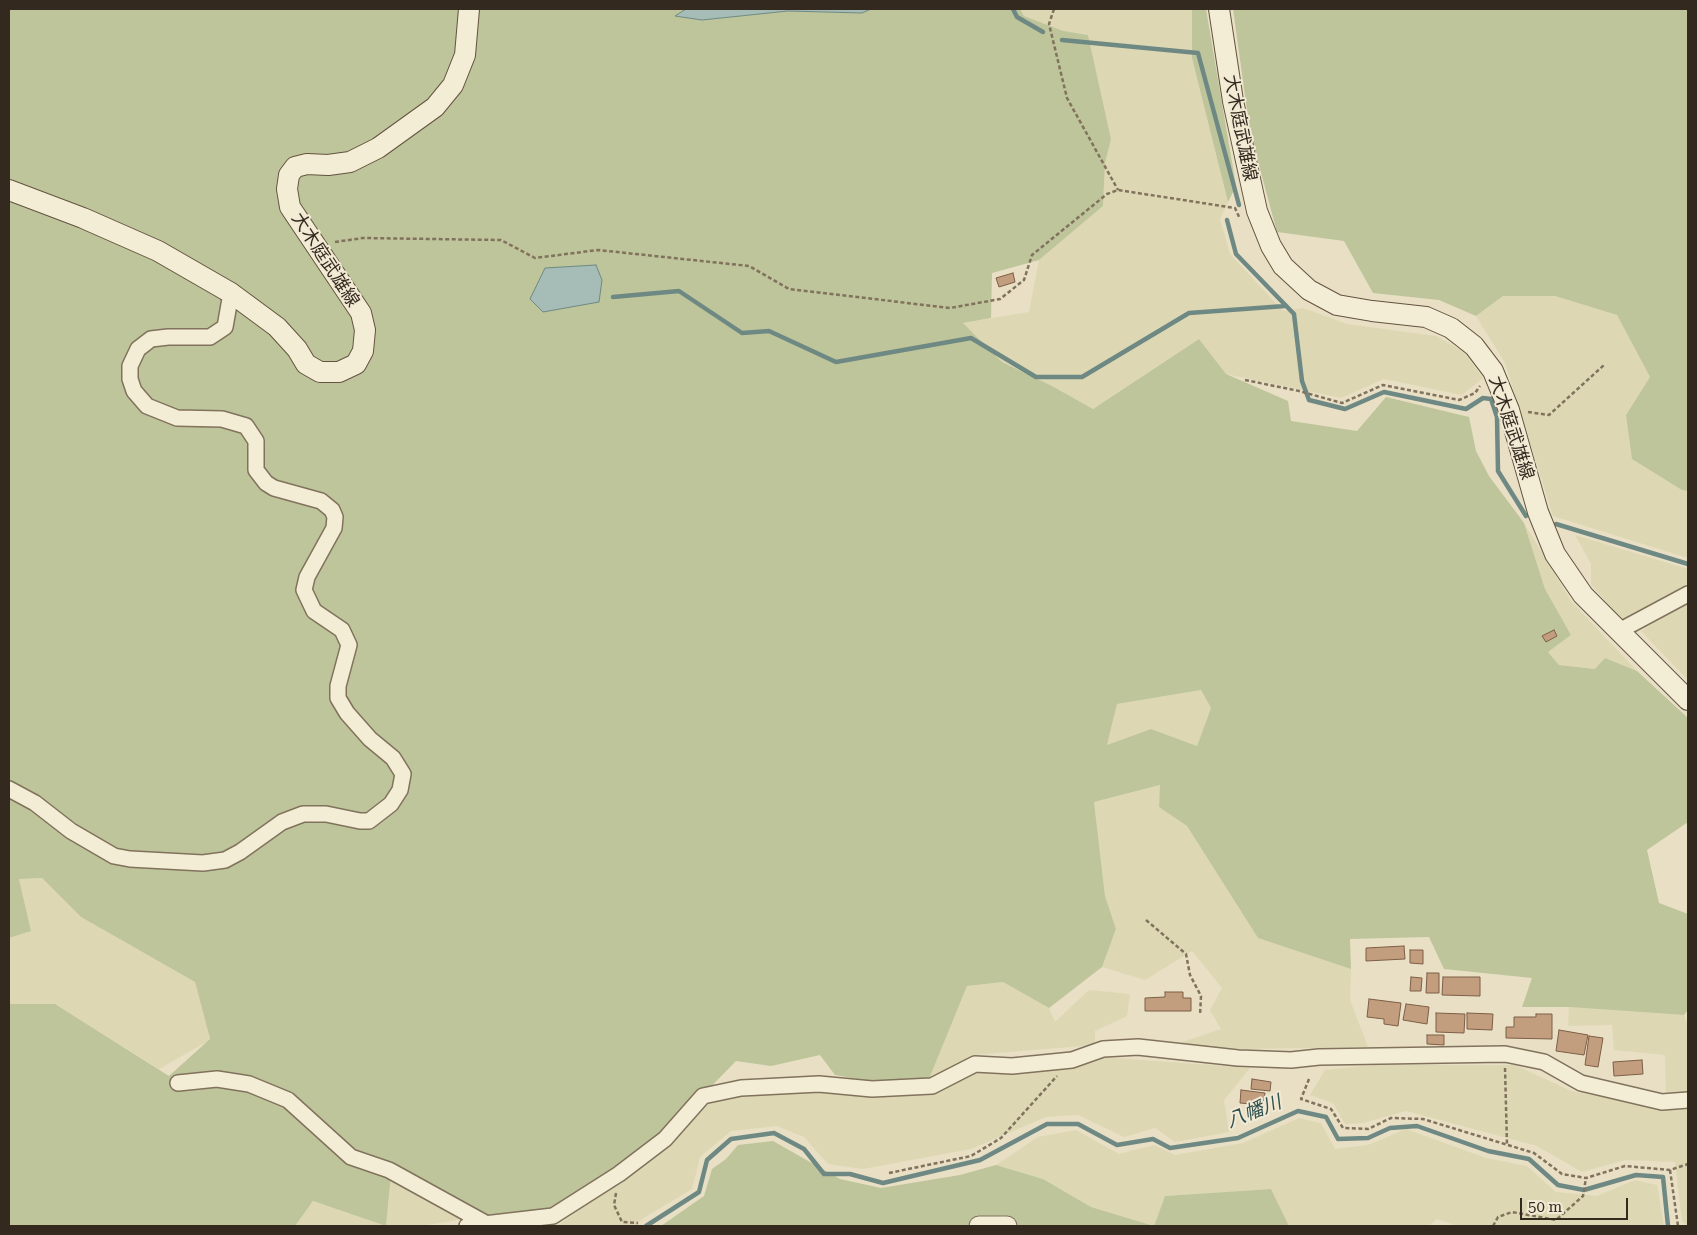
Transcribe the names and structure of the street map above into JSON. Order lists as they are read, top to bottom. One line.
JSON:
{"streets":{"main road":["大木庭武雄線"]},"water":["八幡川"],"scale_bar":"50 m"}
